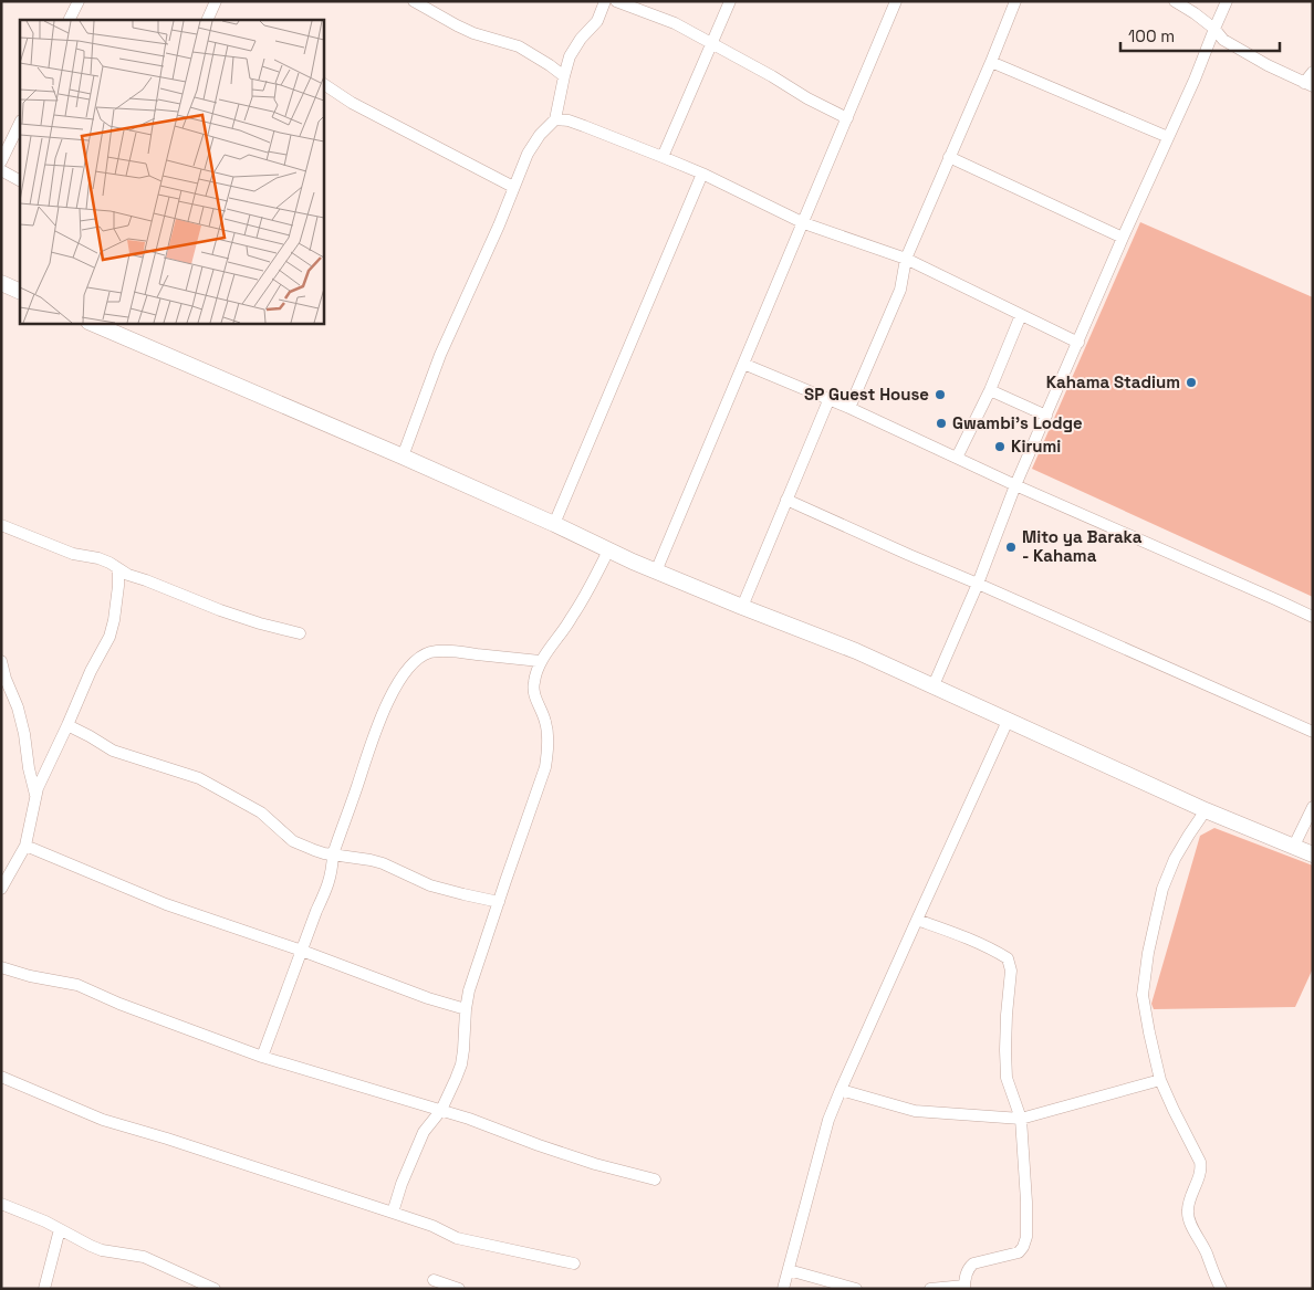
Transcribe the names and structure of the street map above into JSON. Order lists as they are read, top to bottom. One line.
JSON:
{"places":["Kahama Stadium","SP Guest House","Gwambi's Lodge","Kirumi","Mito ya Baraka - Kahama"],"scale_bar":"100 m"}
